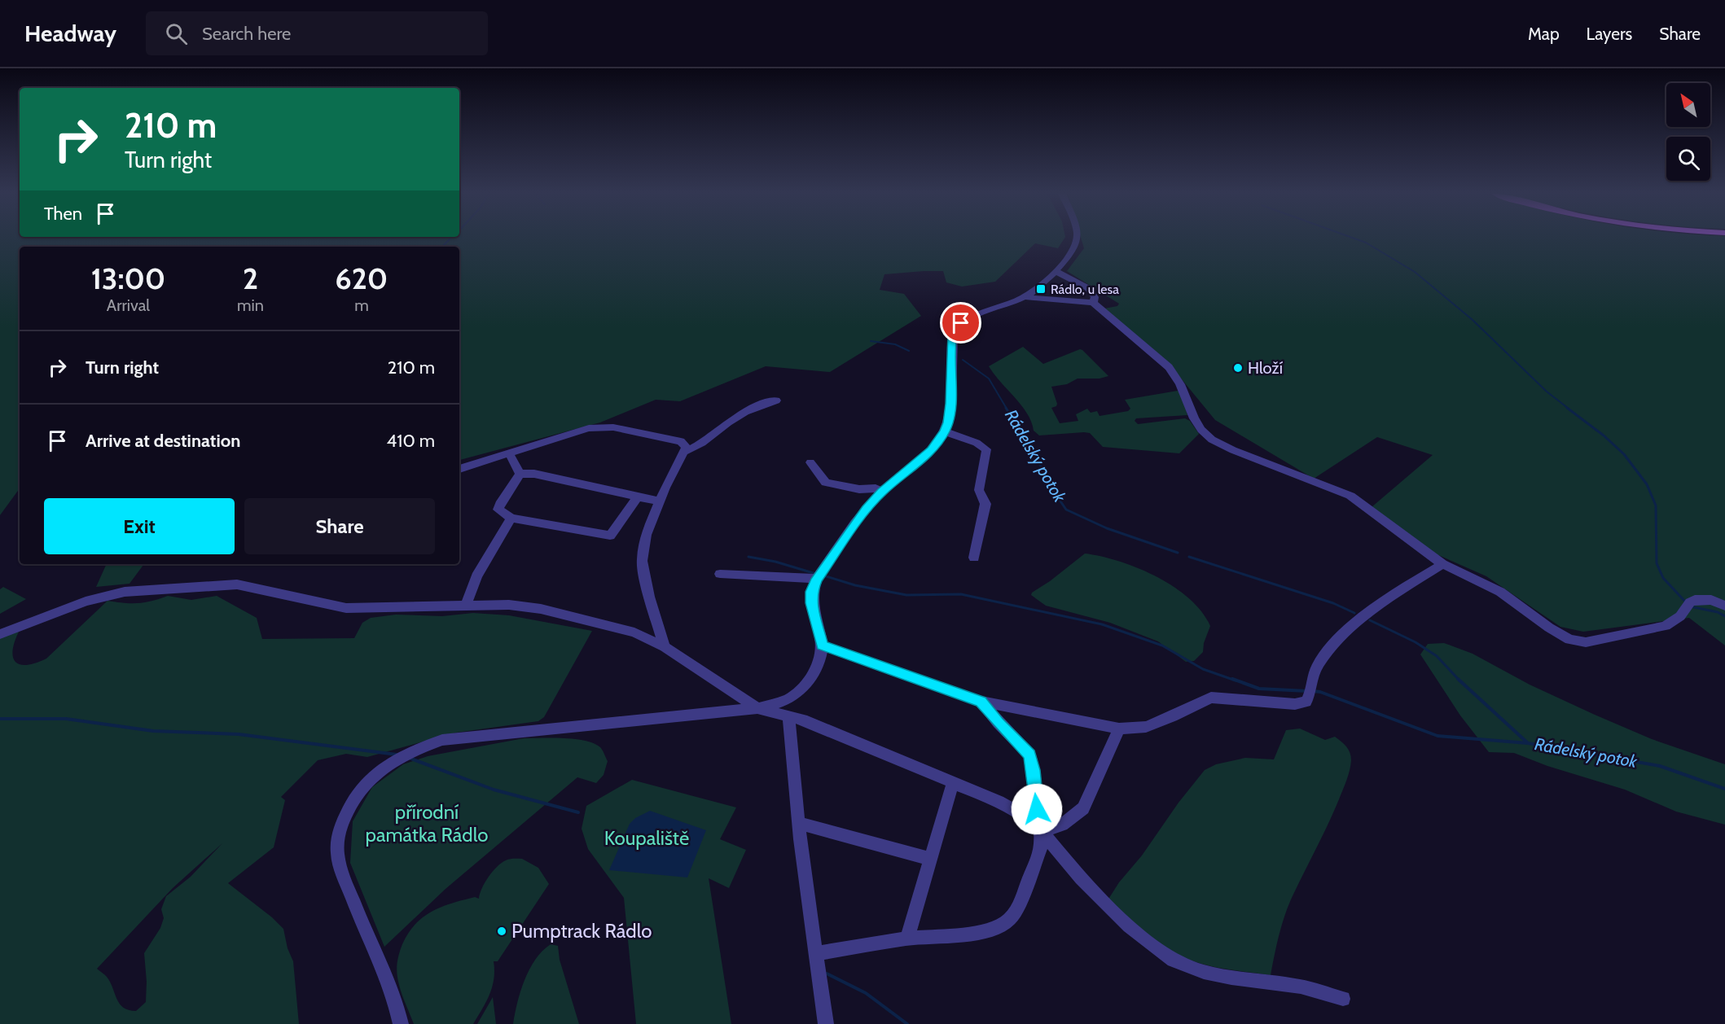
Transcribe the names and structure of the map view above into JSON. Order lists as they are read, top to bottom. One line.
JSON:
{"water":["Rádelský potok"],"parks":["přírodní památka Rádlo","Koupaliště"],"places":{"transit":["Rádlo, u lesa"],"other":["Hloží","Pumptrack Rádlo"]},"north":"top left","page":{"header":"Headway","search":"Search here","nav":["Map","Layers","Share"],"turn":["210 m","Turn right"],"then":"Then","eta":["13:00","Arrival","2","min","620","m"],"list":[{"name":"Turn right","value":"210 m"},{"name":"Arrive at destination","value":"410 m"}],"buttons":["Exit","Share"]}}
